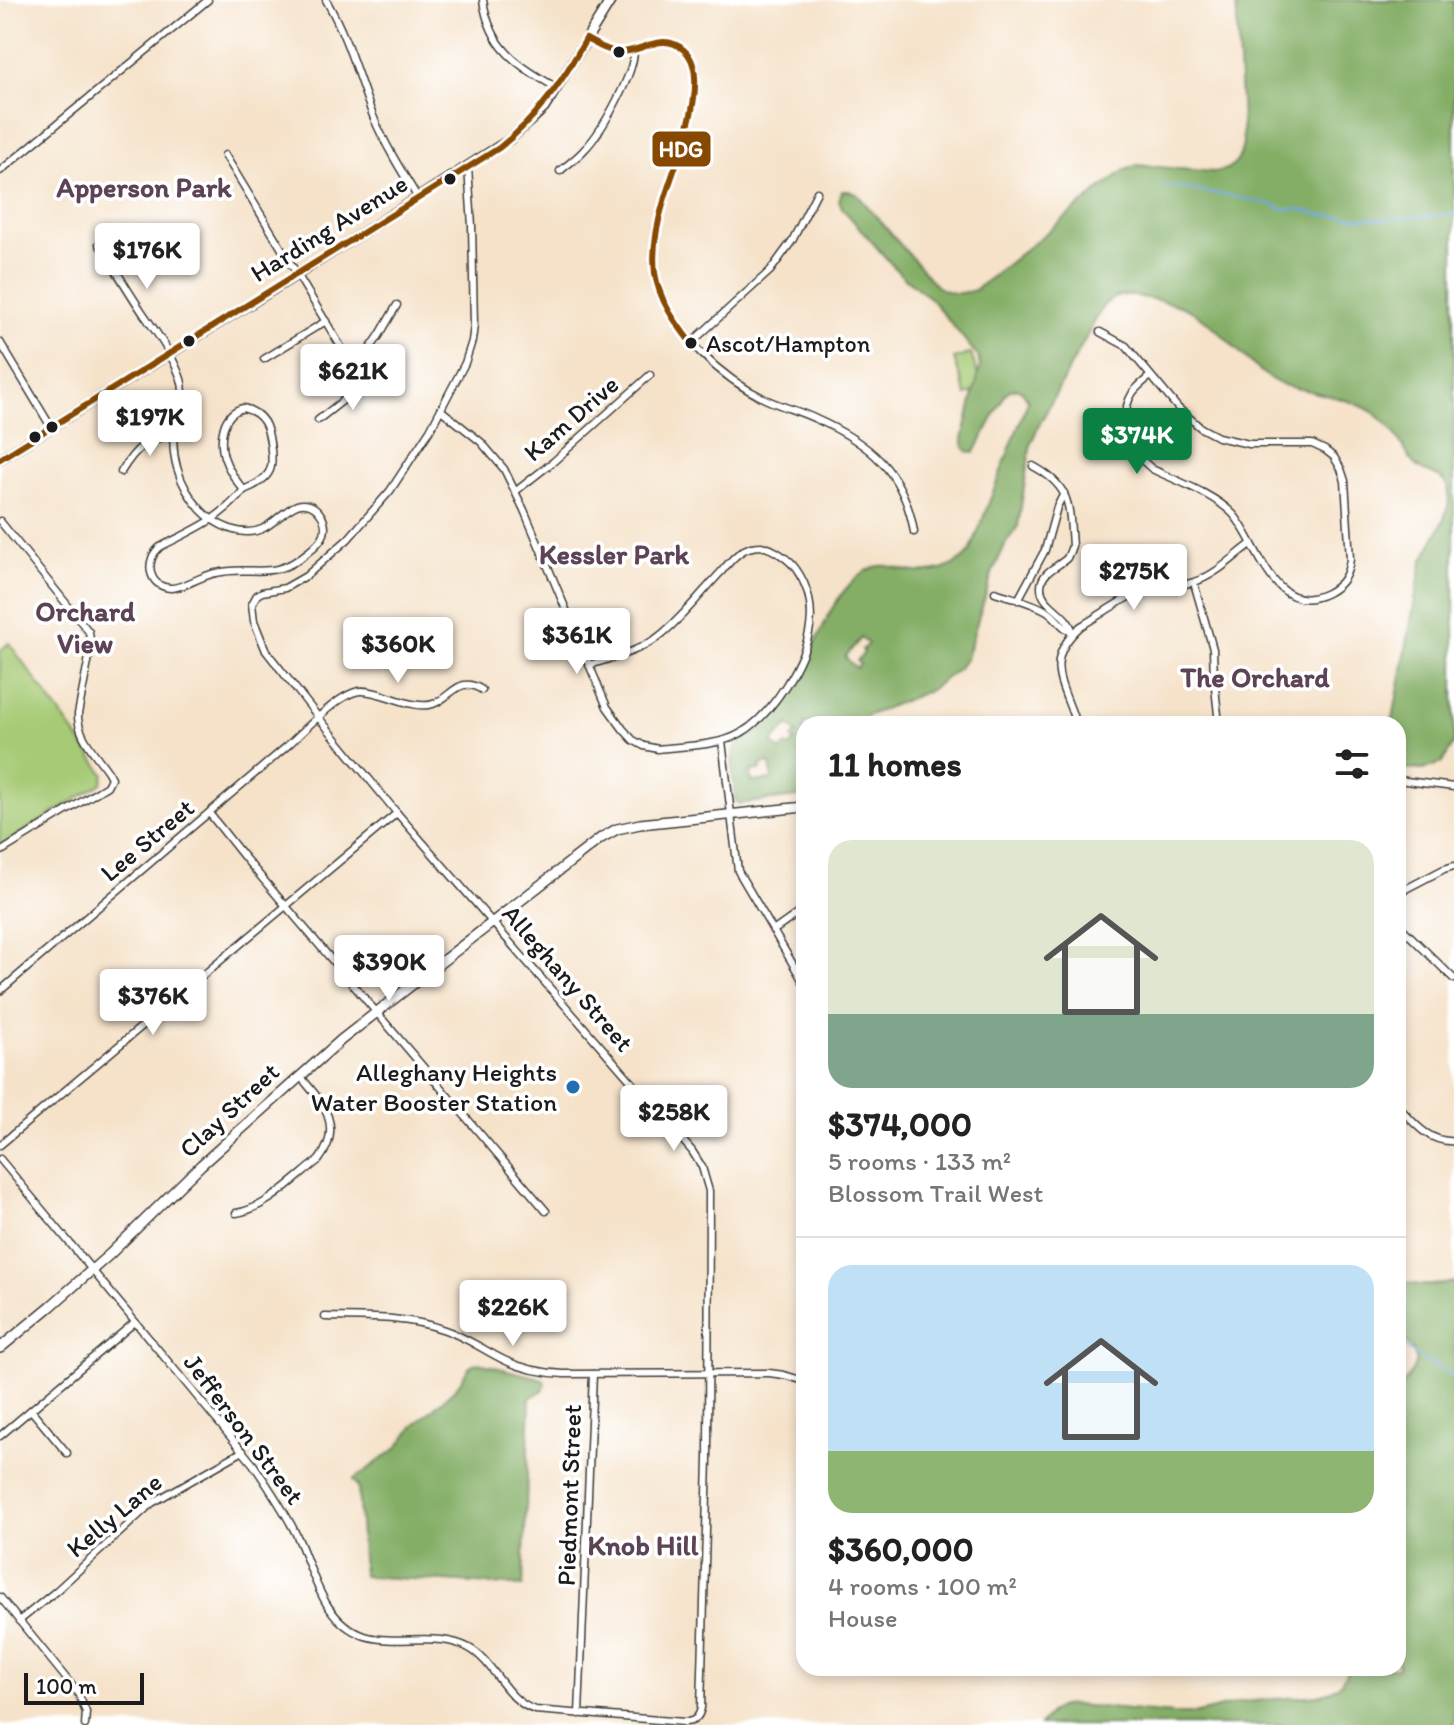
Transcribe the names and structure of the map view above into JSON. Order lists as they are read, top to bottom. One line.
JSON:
{"streets":{"street":["Harding Avenue","Kam Drive","Lee Street","Alleghany Street","Clay Street","Jefferson Street","Piedmont Street","Kelly Lane"]},"crossings":[["Lee Street","Alleghany Street"],["Alleghany Street","Clay Street"],["Alleghany Street","Jefferson Street"],["Clay Street","Jefferson Street"],["Jefferson Street","Piedmont Street"],["Jefferson Street","Kelly Lane"]],"districts":["Apperson Park","Kessler Park","Orchard View","The Orchard","Knob Hill"],"places":["Ascot/Hampton","Alleghany Heights Water Booster Station"],"lines":["transit line HDG"],"scale_bar":"100 m","page":{"price":["$176K","$621K","$197K","$374K","$275K","$361K","$360K","$390K","$376K","$258K","$226K"],"heading":"11 homes","list":[{"name":"$374,000","note":"5 rooms · 133 m² · Blossom Trail West"},{"name":"$360,000","note":"4 rooms · 100 m² · House"}],"scale":"100 m"}}
